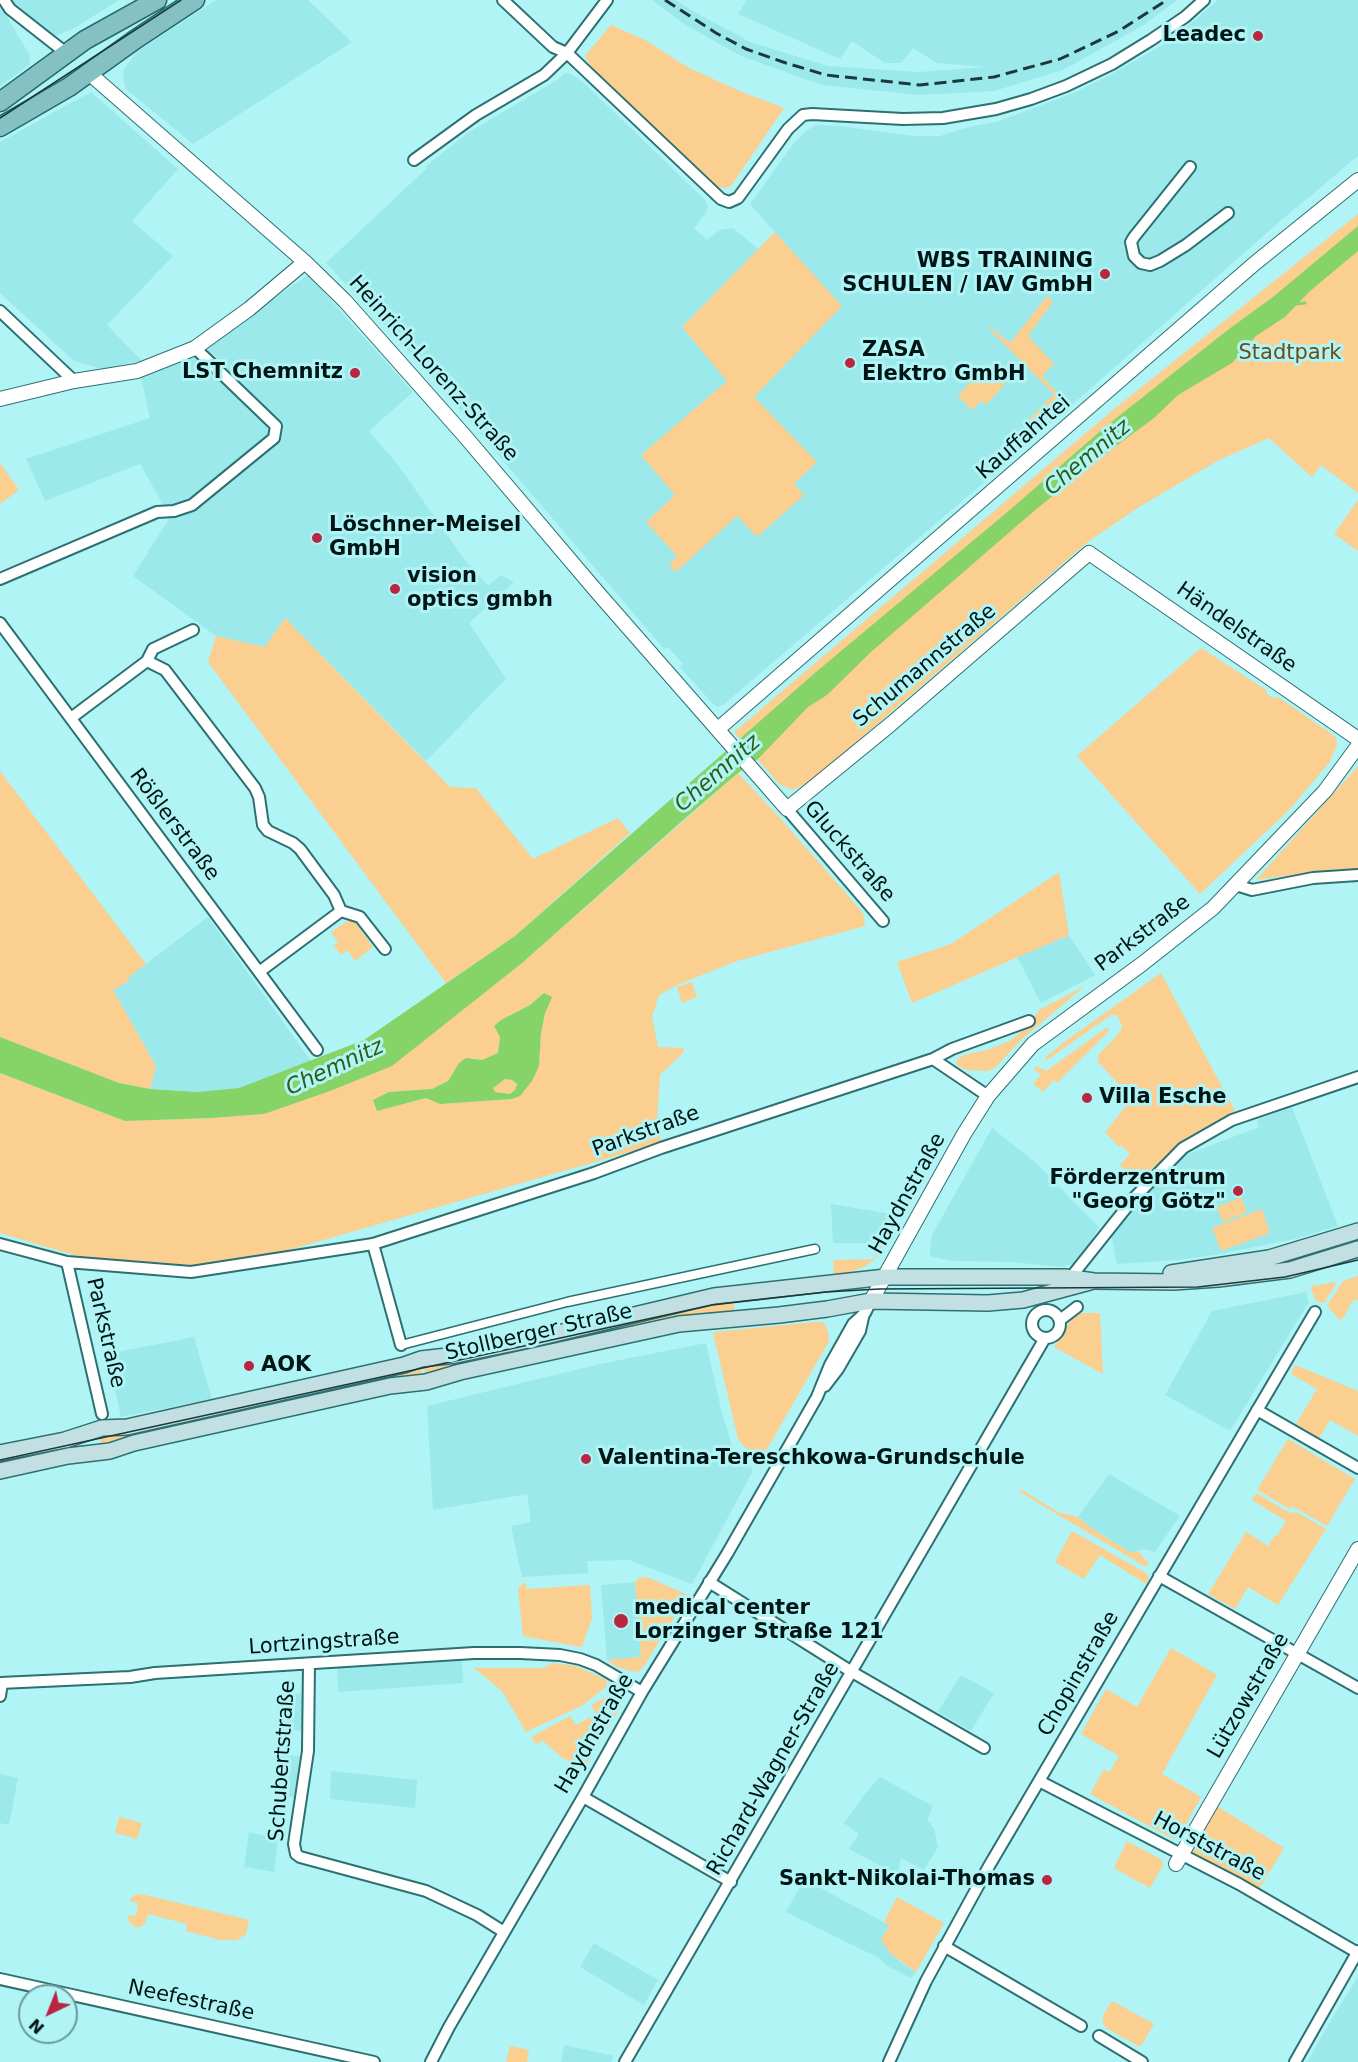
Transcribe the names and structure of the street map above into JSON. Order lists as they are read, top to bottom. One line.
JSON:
{"streets":{"main road":["Heinrich-Lorenz-Straße","Stollberger Straße"],"street":["Kauffahrtei","Händelstraße","Schumannstraße","Rößlerstraße","Gluckstraße","Parkstraße","Haydnstraße","Lortzingstraße","Chopinstraße","Lützowstraße","Schubertstraße","Richard-Wagner-Straße","Horststraße","Neefestraße"]},"crossings":[["Heinrich-Lorenz-Straße","Kauffahrtei"],["Heinrich-Lorenz-Straße","Schumannstraße"],["Heinrich-Lorenz-Straße","Gluckstraße"],["Händelstraße","Schumannstraße"],["Schumannstraße","Gluckstraße"],["Parkstraße","Haydnstraße"],["Haydnstraße","Stollberger Straße"],["Haydnstraße","Lortzingstraße"],["Haydnstraße","Schubertstraße"],["Lortzingstraße","Schubertstraße"],["Chopinstraße","Horststraße"],["Lützowstraße","Horststraße"]],"water":["Chemnitz"],"parks":["Stadtpark"],"places":["Leadec","WBS TRAINING SCHULEN / IAV GmbH","ZASA Elektro GmbH","LST Chemnitz","Löschner-Meisel GmbH","vision optics gmbh","Villa Esche","Förderzentrum \"Georg Götz\"","AOK","Valentina-Tereschkowa-Grundschule","medical center Lorzinger Straße 121","Sankt-Nikolai-Thomas"],"north":"bottom left"}
